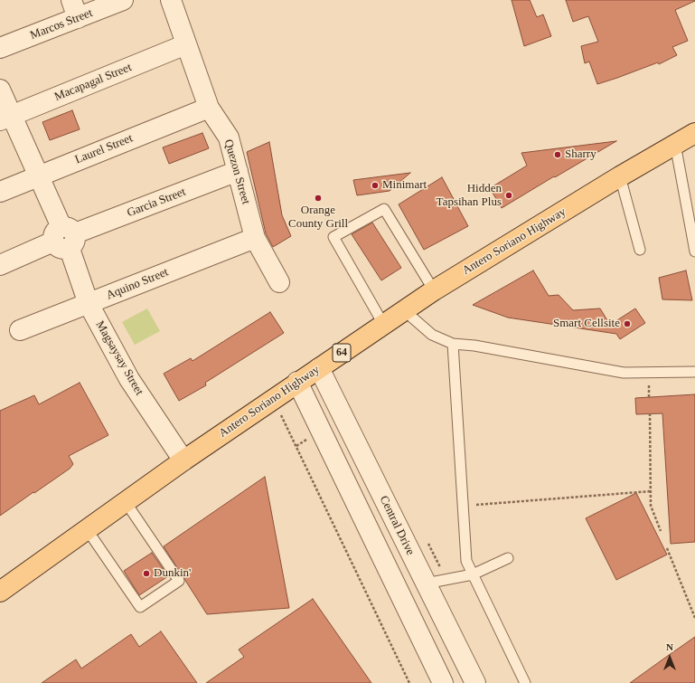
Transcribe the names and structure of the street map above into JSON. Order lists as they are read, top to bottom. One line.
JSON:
{"streets":{"main road":["Antero Soriano Highway","64"],"street":["Marcos Street","Macapagal Street","Laurel Street","Quezon Street","Garcia Street","Aquino Street","Magsaysay Street","Central Drive"]},"crossings":[["Macapagal Street","Quezon Street"],["Macapagal Street","Magsaysay Street"],["Laurel Street","Quezon Street"],["Laurel Street","Magsaysay Street"],["Quezon Street","Garcia Street"],["Quezon Street","Aquino Street"],["Garcia Street","Magsaysay Street"],["Antero Soriano Highway","Magsaysay Street"],["Antero Soriano Highway","Central Drive"],["Aquino Street","Magsaysay Street"]],"places":["Sharry","Minimart","Hidden Tapsihan Plus","Orange County Grill","Smart Cellsite","Dunkin'"],"north":"top"}
